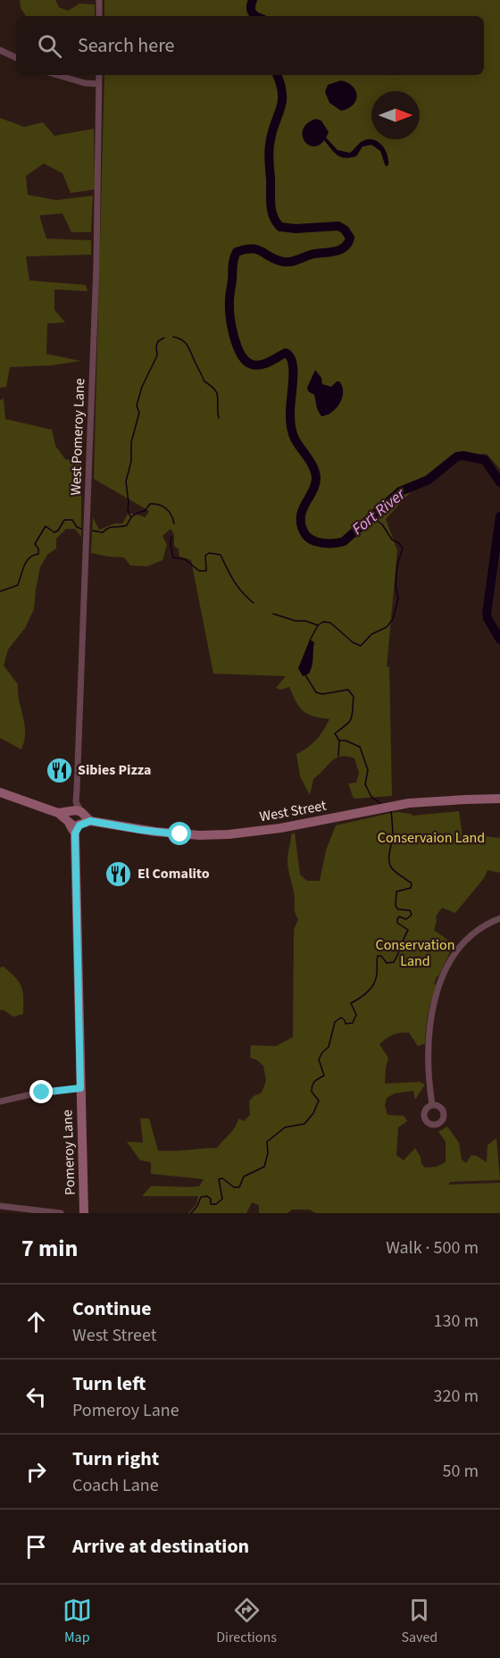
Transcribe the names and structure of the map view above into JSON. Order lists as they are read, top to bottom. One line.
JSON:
{"streets":{"main road":["West Street","Pomeroy Lane"],"street":["West Pomeroy Lane"]},"crossings":[["West Pomeroy Lane","West Street"],["West Pomeroy Lane","Pomeroy Lane"],["West Street","Pomeroy Lane"]],"water":["Fort River"],"parks":["Conservaion Land","Conservation Land"],"places":{"restaurant":["Sibies Pizza","El Comalito"]},"north":"right","page":{"search":"Search here","heading":["7 min","Walk · 500 m"],"list":[["Continue","West Street","130 m"],["Turn left","Pomeroy Lane","320 m"],["Turn right","Coach Lane","50 m"],"Arrive at destination"],"nav":["Map","Directions","Saved"]}}
